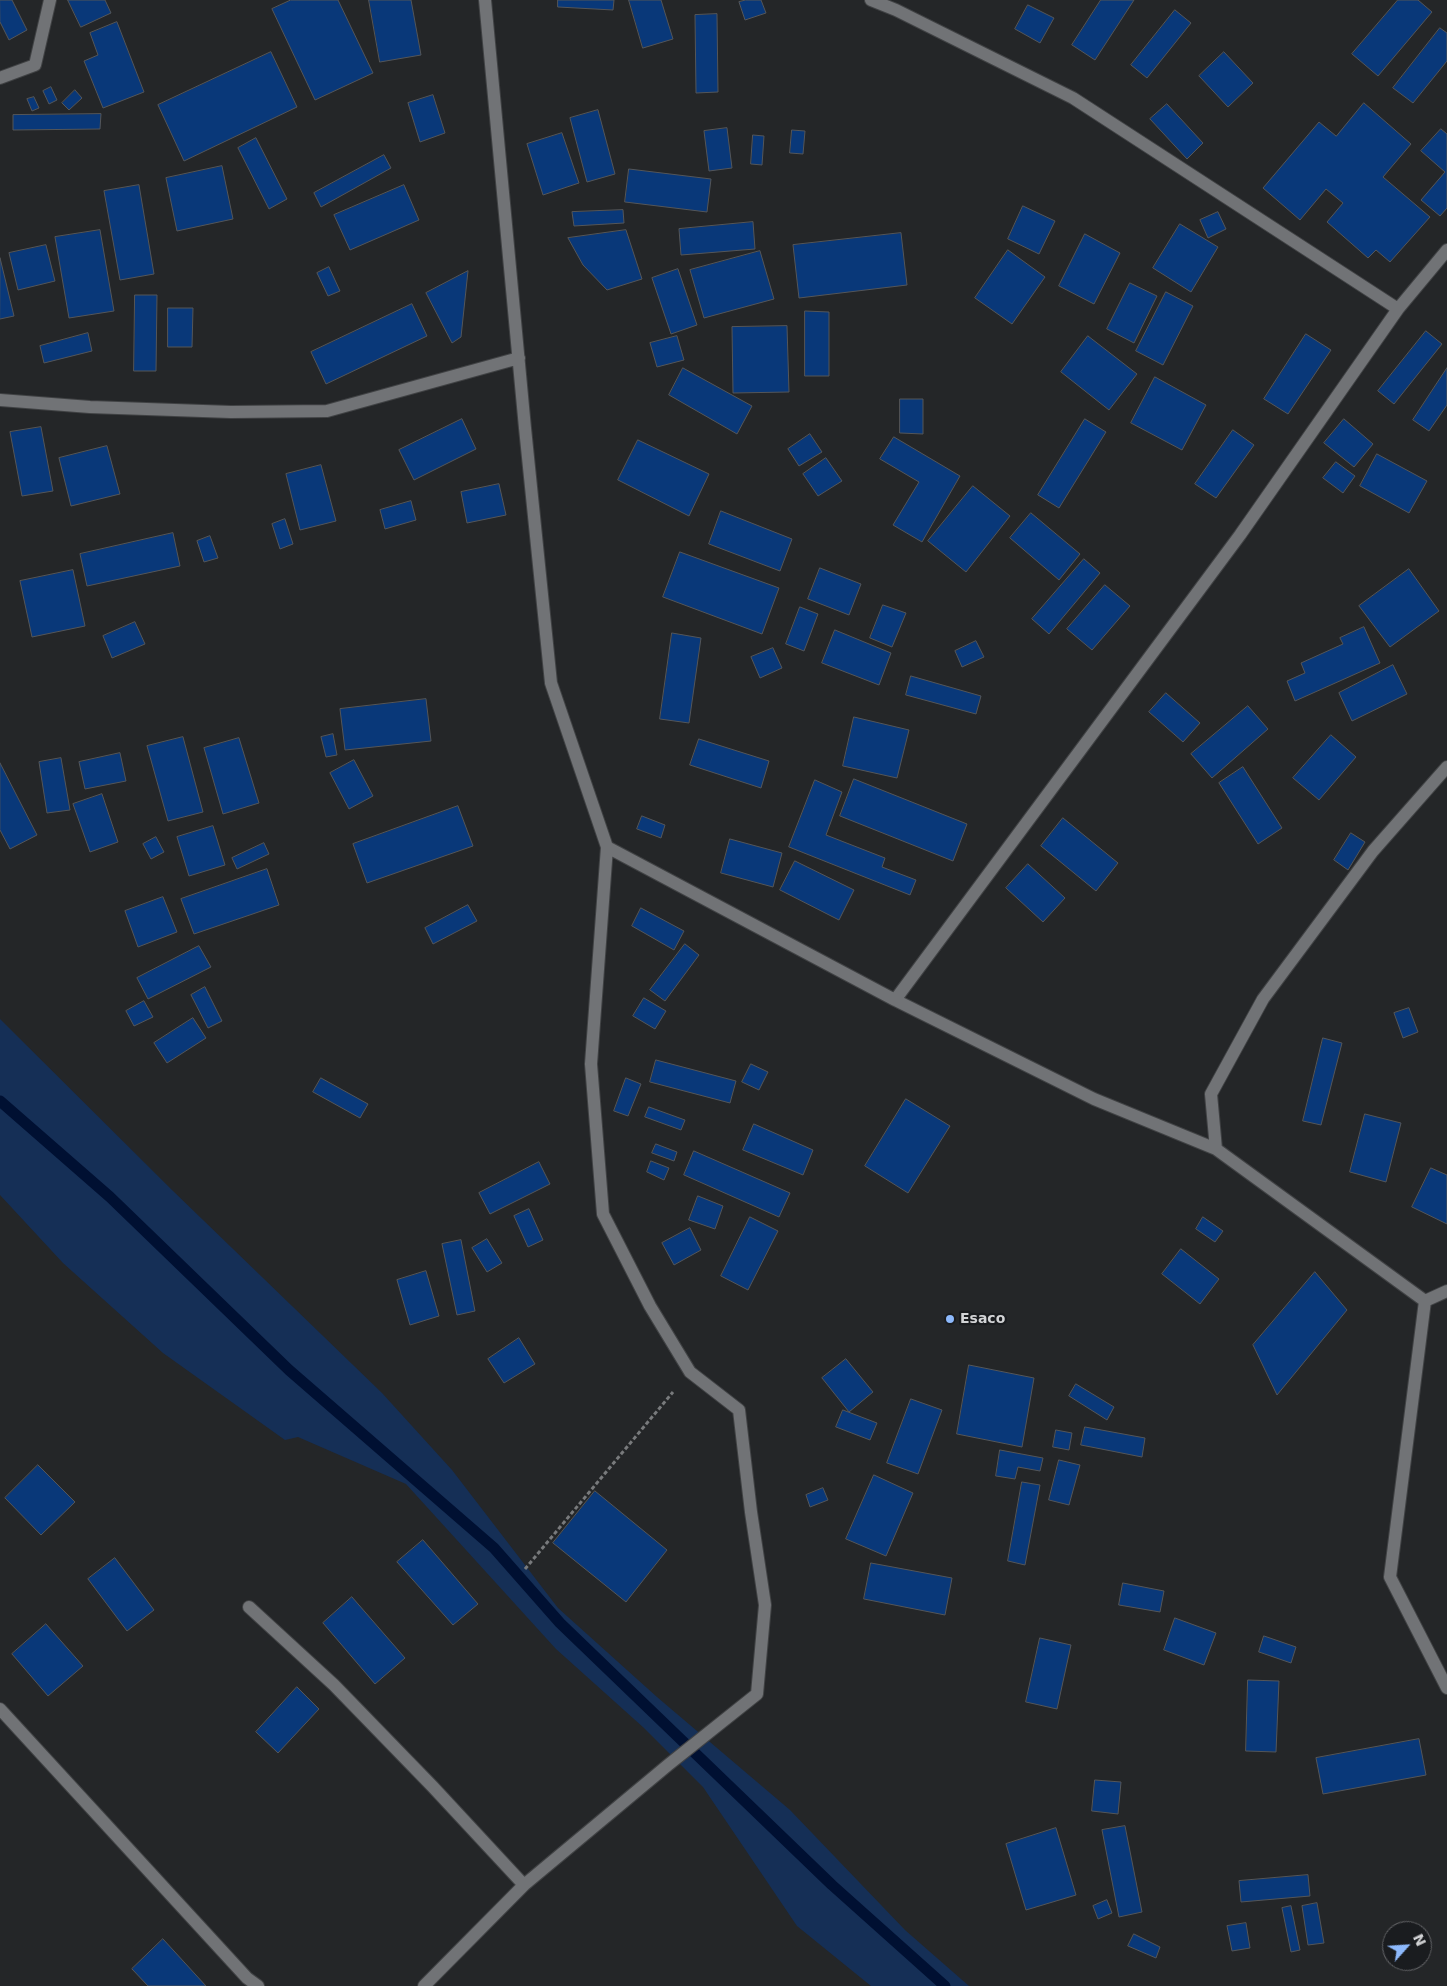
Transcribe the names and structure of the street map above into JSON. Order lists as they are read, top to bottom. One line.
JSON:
{"places":["Esaco"],"north":"top right"}
